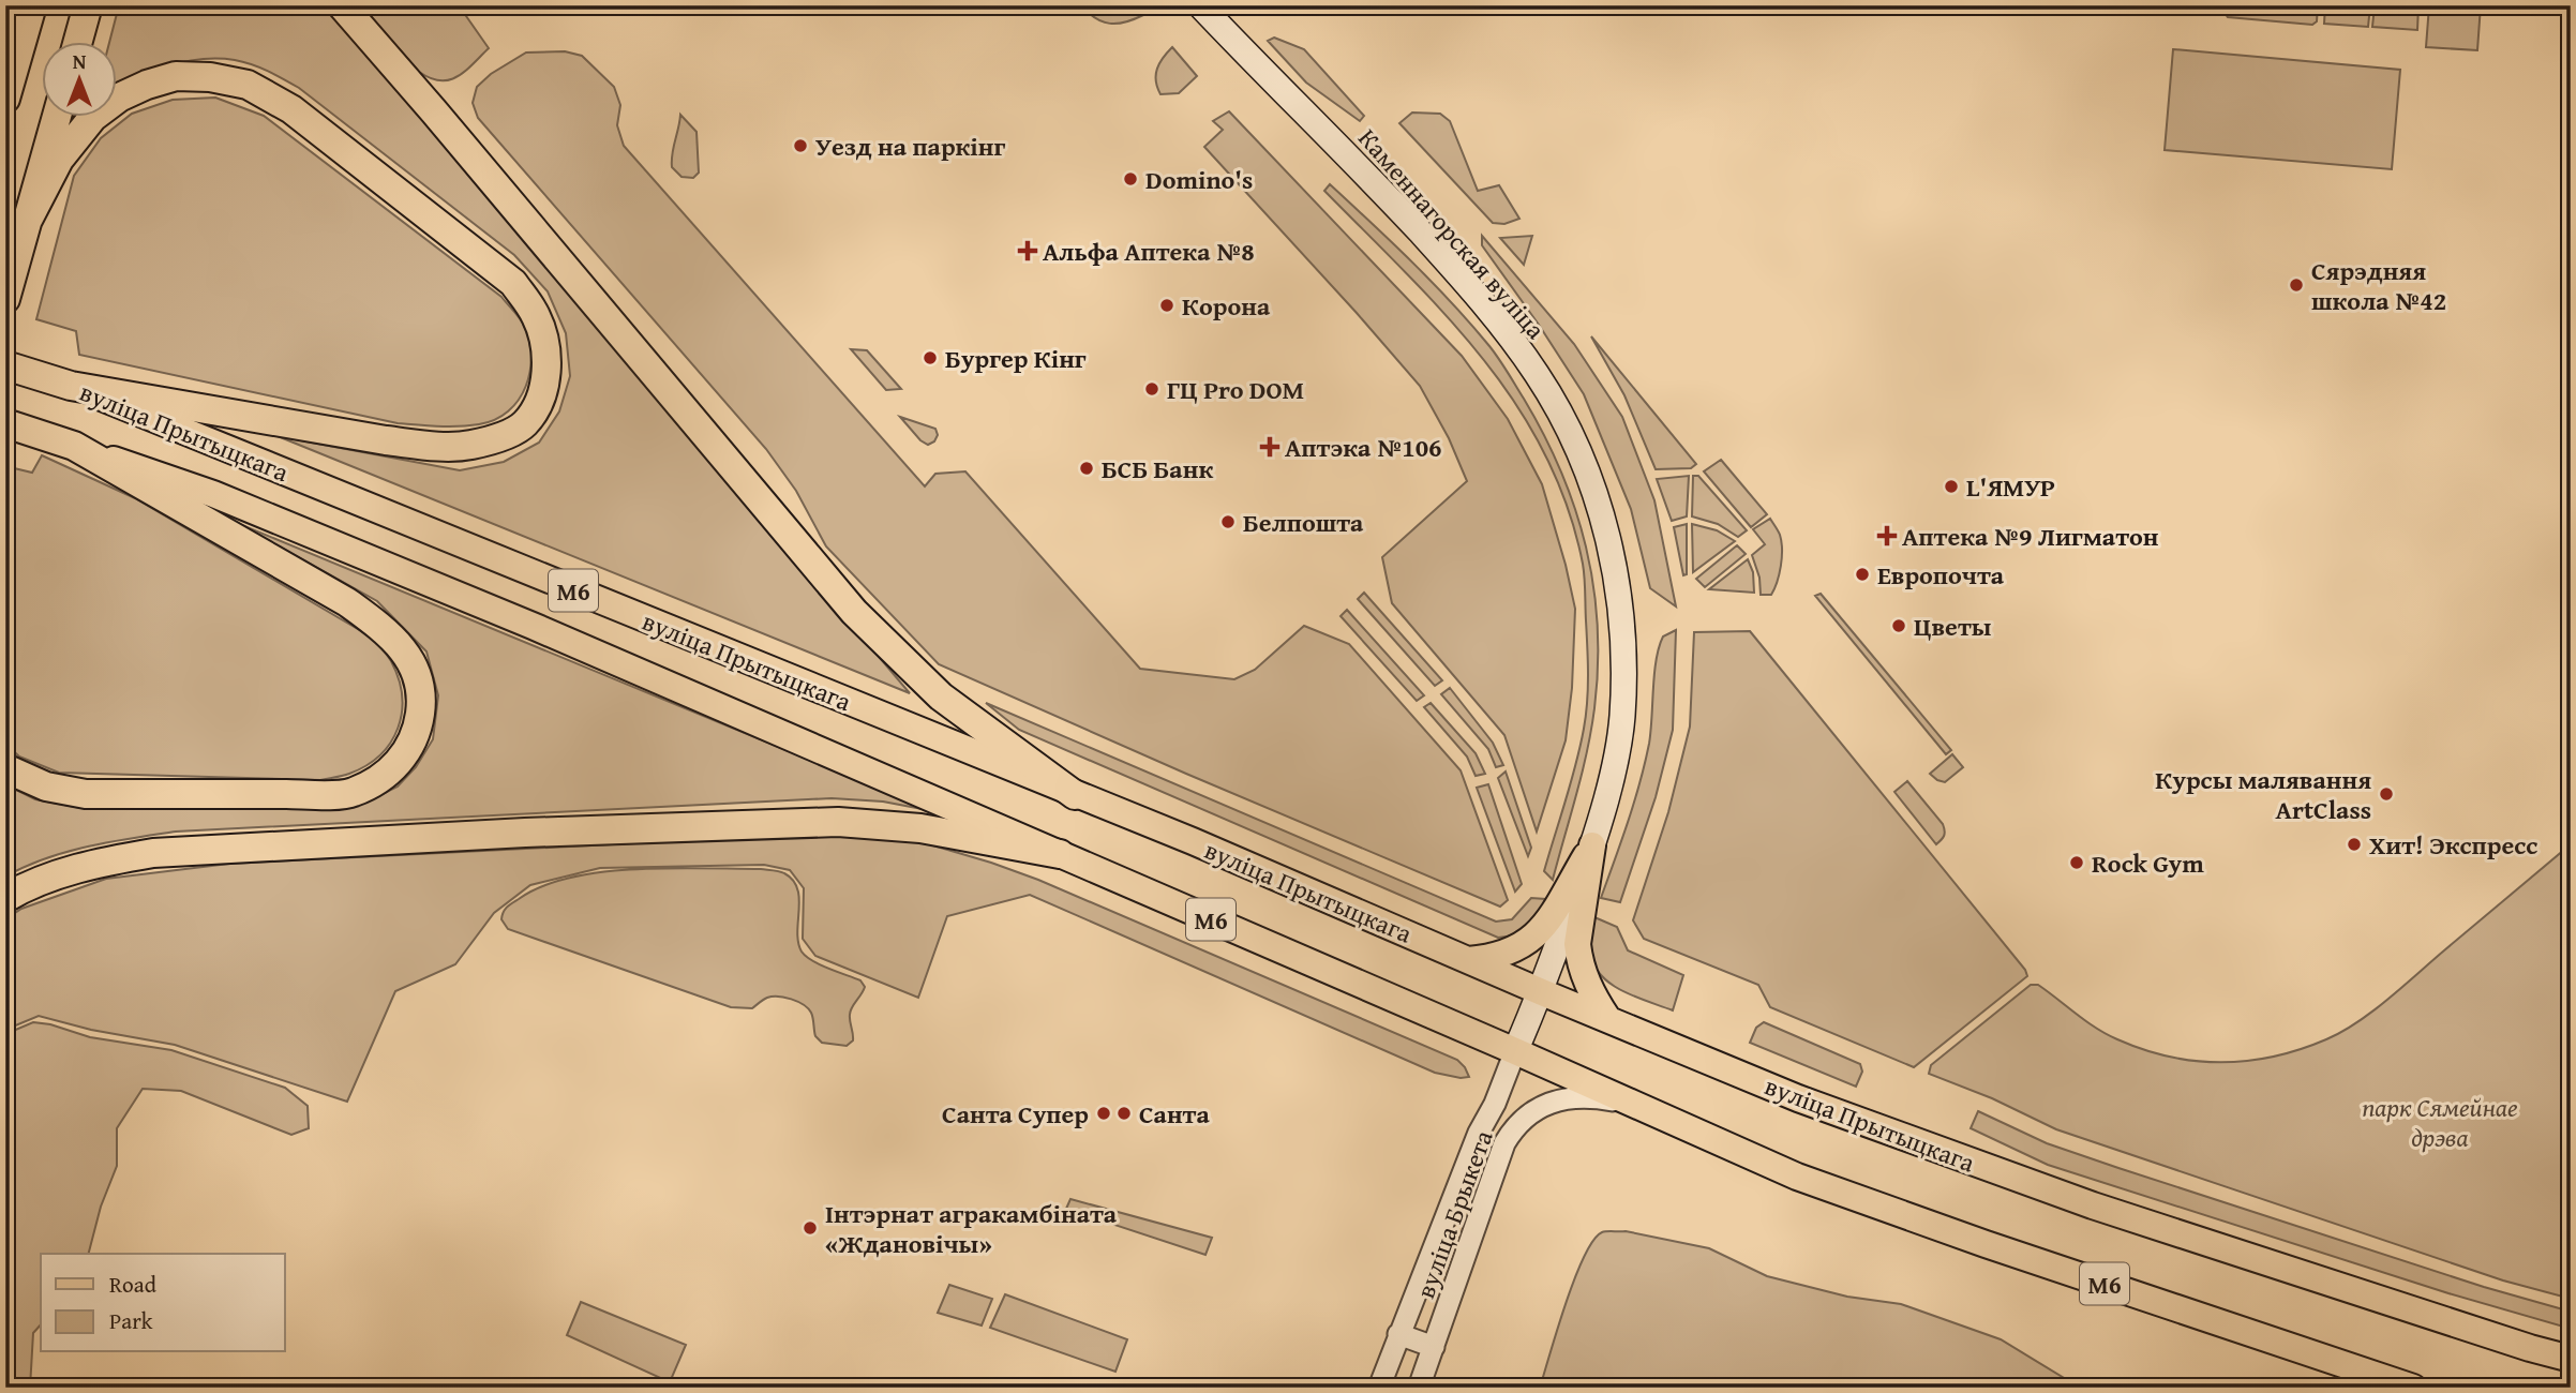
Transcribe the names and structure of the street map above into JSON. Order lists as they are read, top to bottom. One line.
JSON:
{"streets":{"highway":["вуліца Прытыцкага","М6"],"main road":["Каменнагорская вуліца"],"street":["вуліца Брыкета"]},"crossings":[["Каменнагорская вуліца","вуліца Прытыцкага"],["Каменнагорская вуліца","вуліца Брыкета"],["вуліца Прытыцкага","М6"],["вуліца Прытыцкага","вуліца Брыкета"]],"parks":["парк Сямейнае дрэва"],"places":{"other":["Уезд на паркінг","Domino's","Сярэдняя школа №42","Корона","Бургер Кінг","ГЦ Pro DOM","БСБ Банк","L'ЯМУР","Белпошта","Европочта","Цветы","Курсы малявання ArtClass","Хит! Экспресс","Rock Gym","Санта Супер","Санта","Інтэрнат агракамбіната «Ждановічы»"],"health":["Альфа Аптека №8","Аптэка №106","Аптека №9 Лигматон"]},"legend":["Road","Park"],"north":"top"}
